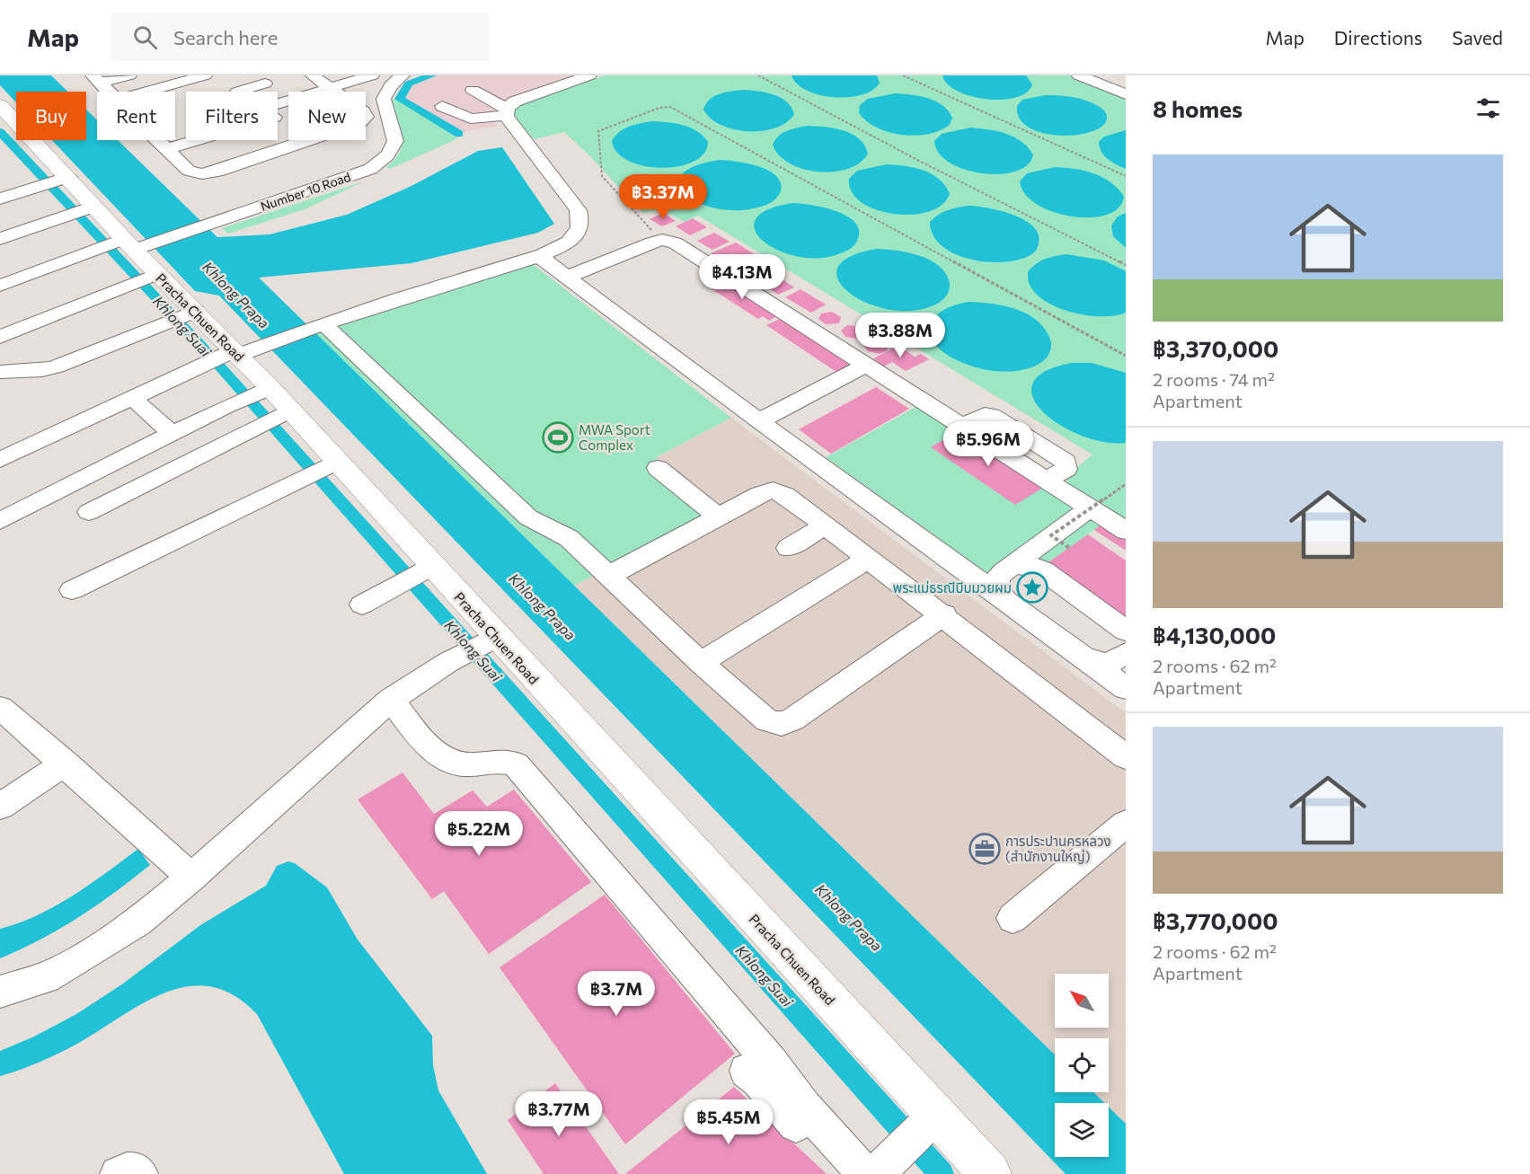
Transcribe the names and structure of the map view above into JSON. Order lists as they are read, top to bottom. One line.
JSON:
{"streets":{"main road":["Pracha Chuen Road"],"street":["Number 10 Road"]},"crossings":[["Number 10 Road","Pracha Chuen Road"]],"water":["Khlong Prapa","Khlong Suai"],"places":{"sports":["MWA Sport Complex"],"place":["พระแม่ธรณีบีบมวยผม"],"office":["การประปานครหลวง (สำนักงานใหญ่)"]},"north":"top left","page":{"header":"Map","search":"Search here","nav":["Map","Directions","Saved"],"heading":"8 homes","chip":["Buy","Rent","Filters","New"],"list":[{"name":"฿3,370,000","note":"2 rooms · 74 m² · Apartment"},{"name":"฿4,130,000","note":"2 rooms · 62 m² · Apartment"},{"name":"฿3,770,000","note":"2 rooms · 62 m² · Apartment"}],"price":["฿3.37M","฿4.13M","฿3.88M","฿5.96M","฿5.22M","฿3.7M","฿3.77M","฿5.45M"]}}
